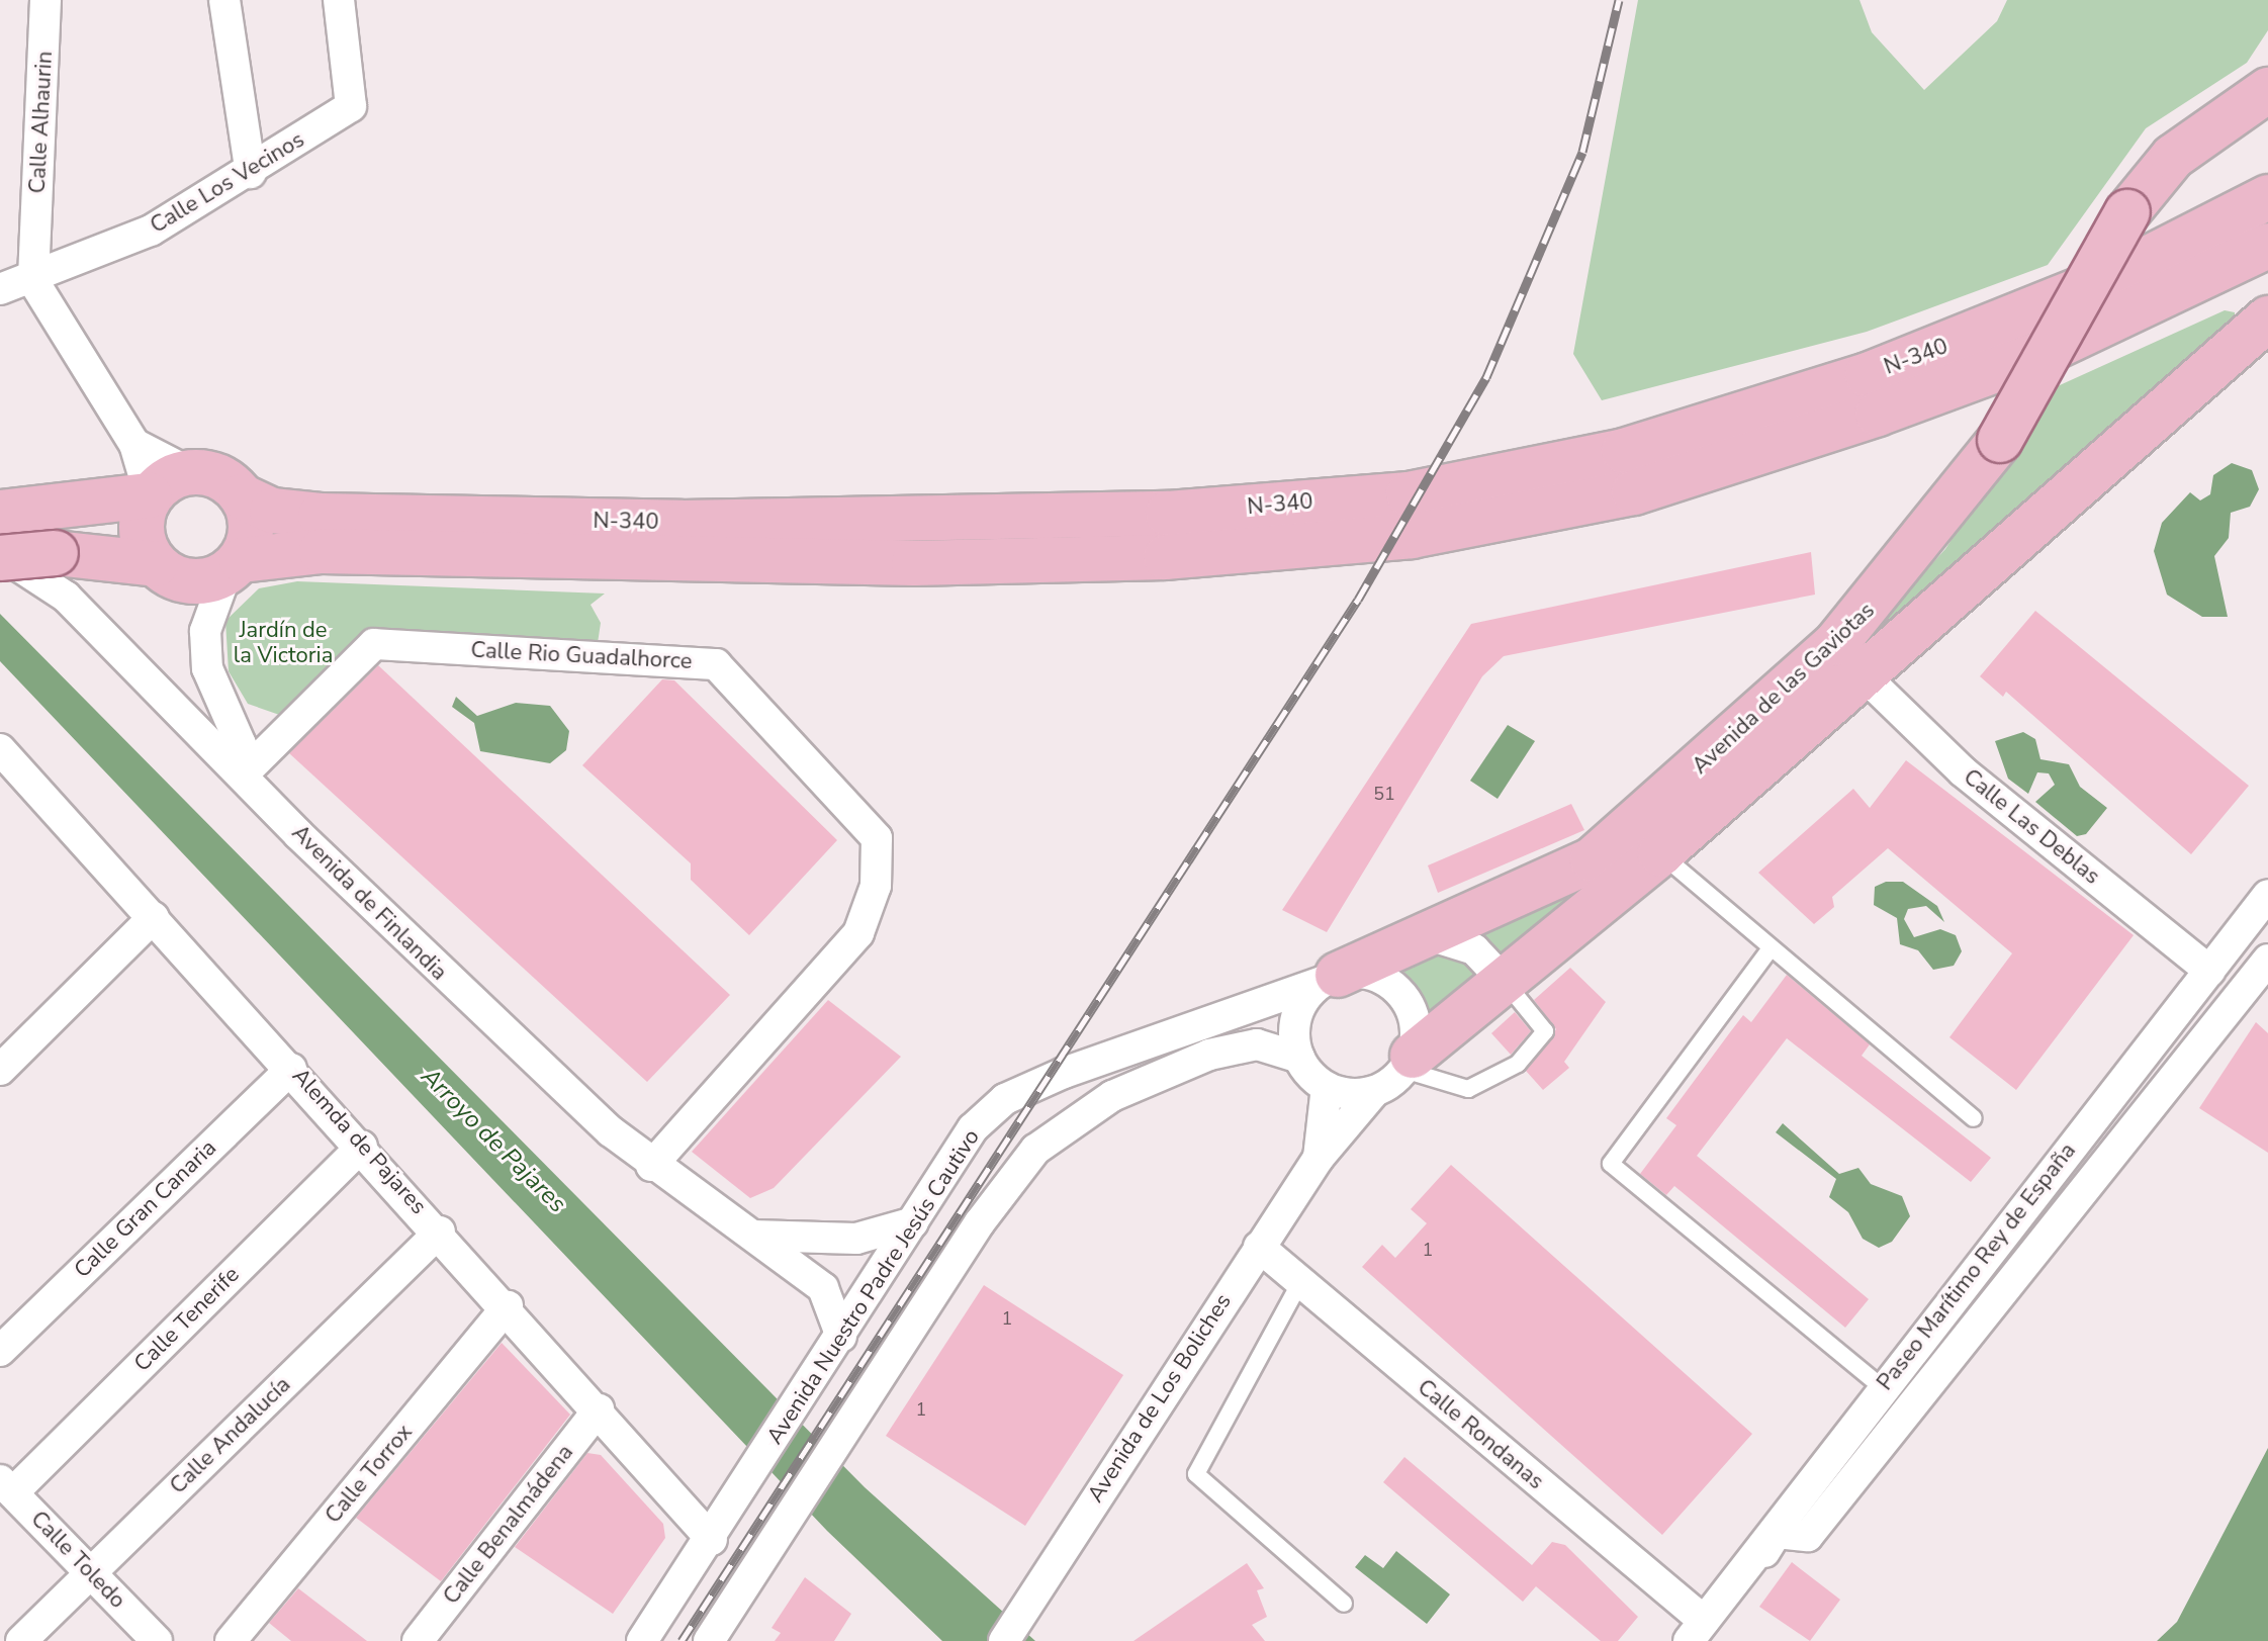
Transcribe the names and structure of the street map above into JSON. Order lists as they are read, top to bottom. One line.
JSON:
{"streets":{"main road":["N-340","Avenida de las Gaviotas"],"street":["Calle Alhaurin","Calle Los Vecinos","Calle Rio Guadalhorce","Calle Las Deblas","Avenida de Finlandia","Alemda de Pajares","Calle Gran Canaria","Paseo Marítimo Rey de España","Avenida Nuestro Padre Jesús Cautivo","Calle Tenerife","Avenida de Los Boliches","Calle Rondanas","Calle Andalucía","Calle Torrox","Calle Benalmádena","Calle Toledo"]},"crossings":[["Calle Alhaurin","Calle Los Vecinos"],["N-340","Avenida de Finlandia"],["Calle Rio Guadalhorce","Avenida de Finlandia"],["Avenida de las Gaviotas","Calle Las Deblas"],["Avenida de las Gaviotas","Avenida Nuestro Padre Jesús Cautivo"],["Avenida de las Gaviotas","Avenida de Los Boliches"],["Calle Las Deblas","Paseo Marítimo Rey de España"],["Avenida de Finlandia","Avenida Nuestro Padre Jesús Cautivo"],["Alemda de Pajares","Calle Gran Canaria"],["Alemda de Pajares","Avenida Nuestro Padre Jesús Cautivo"],["Alemda de Pajares","Calle Tenerife"],["Alemda de Pajares","Calle Andalucía"],["Alemda de Pajares","Calle Torrox"],["Alemda de Pajares","Calle Benalmádena"],["Paseo Marítimo Rey de España","Calle Rondanas"],["Avenida Nuestro Padre Jesús Cautivo","Avenida de Los Boliches"],["Calle Tenerife","Calle Toledo"],["Avenida de Los Boliches","Calle Rondanas"],["Calle Andalucía","Calle Toledo"]],"water":["Arroyo de Pajares"],"parks":["Jardín de la Victoria"],"house_numbers":["51","1","1","1"]}
